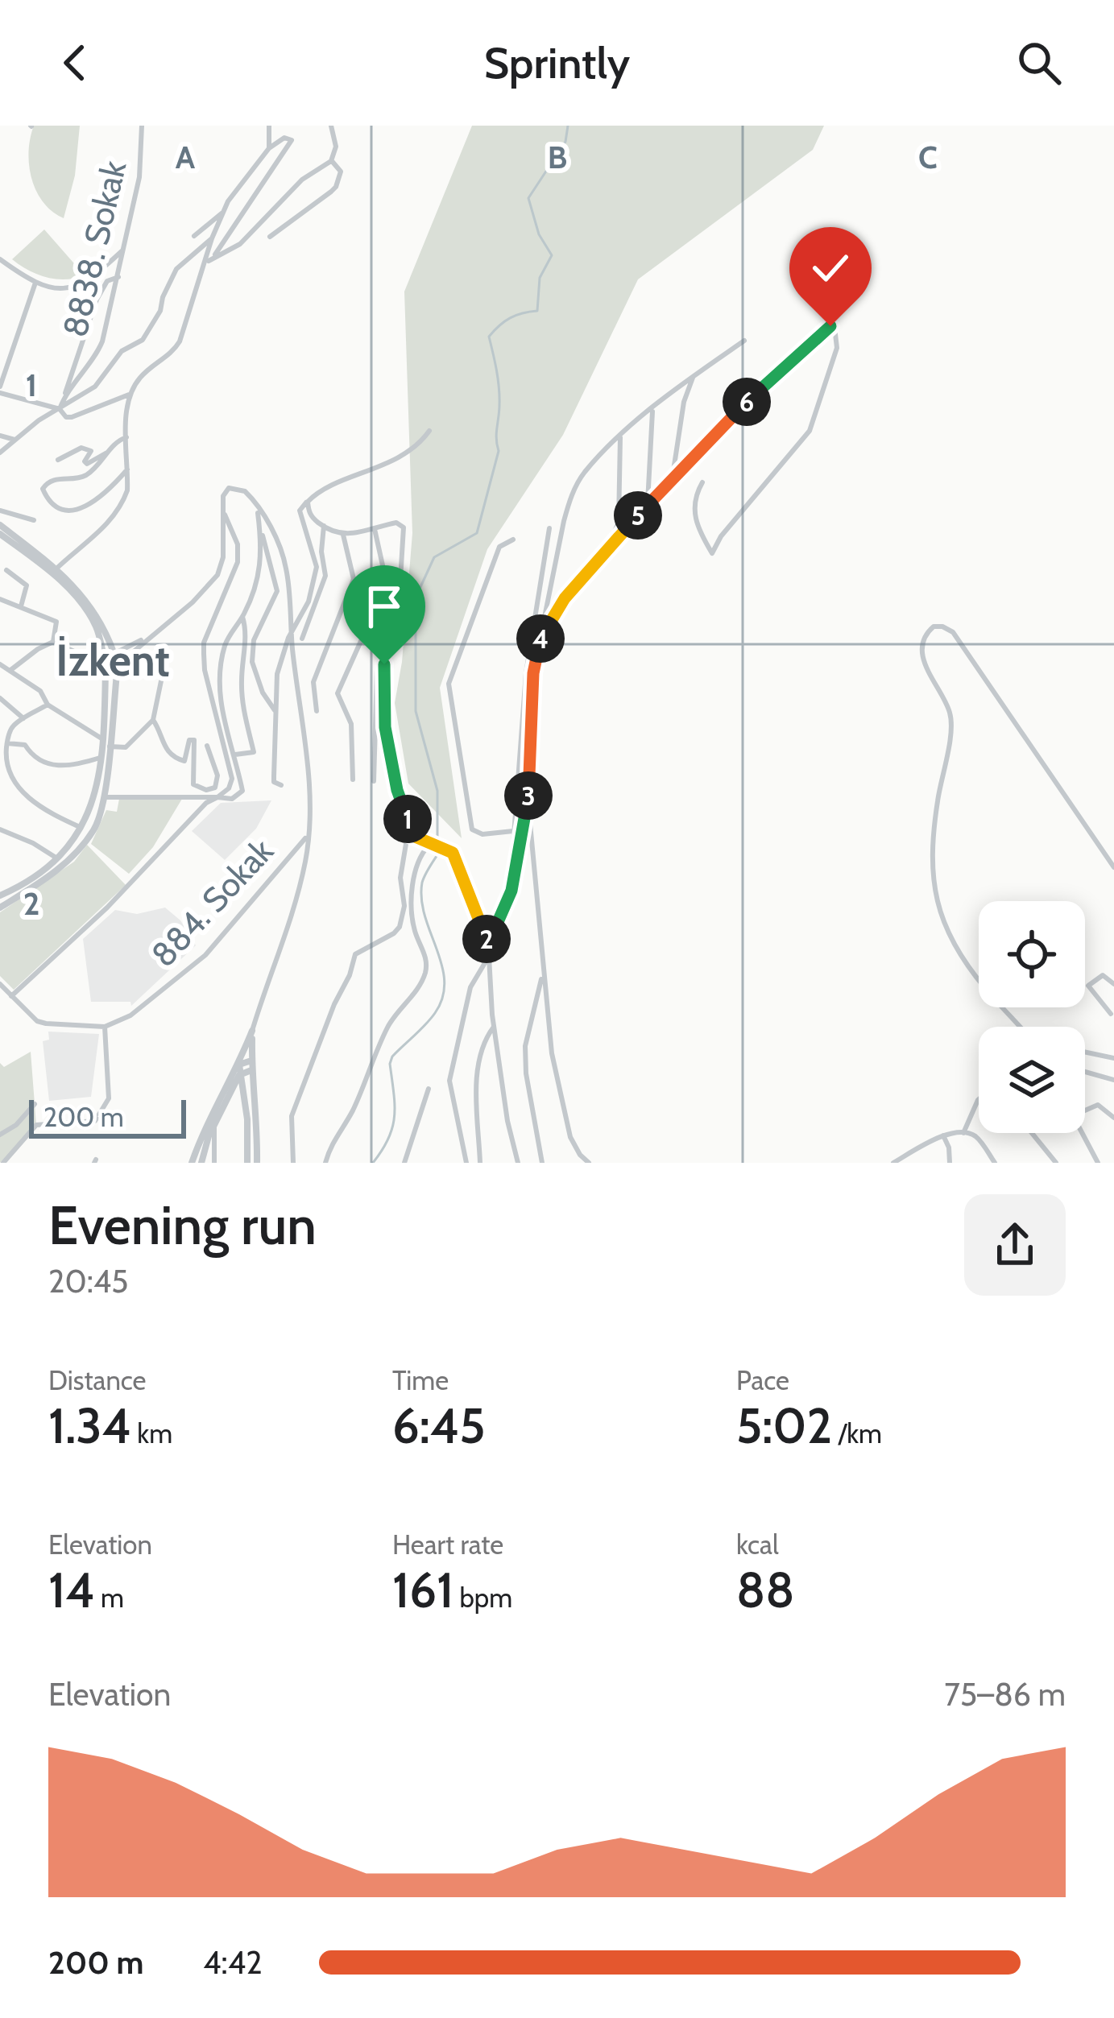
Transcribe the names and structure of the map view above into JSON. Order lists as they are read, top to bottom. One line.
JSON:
{"streets":{"street":["8838. Sokak","884. Sokak"]},"districts":["İzkent"],"scale_bar":"200 m","page":{"header":"Sprintly","pins":["6","5","4","3","1","2"],"scale":"200 m","heading":["Evening run","20:45"],"stats":[["Distance","1.34 km"],["Time","6:45"],["Pace","5:02 /km"],["Elevation","14 m"],["Heart rate","161 bpm"],["kcal","88"]],"chart":["Elevation","75–86 m"],"list":[{"name":"200 m","note":"4:42"}]},"grid":{"columns":["A","B","C"],"rows":["1","2"]}}
